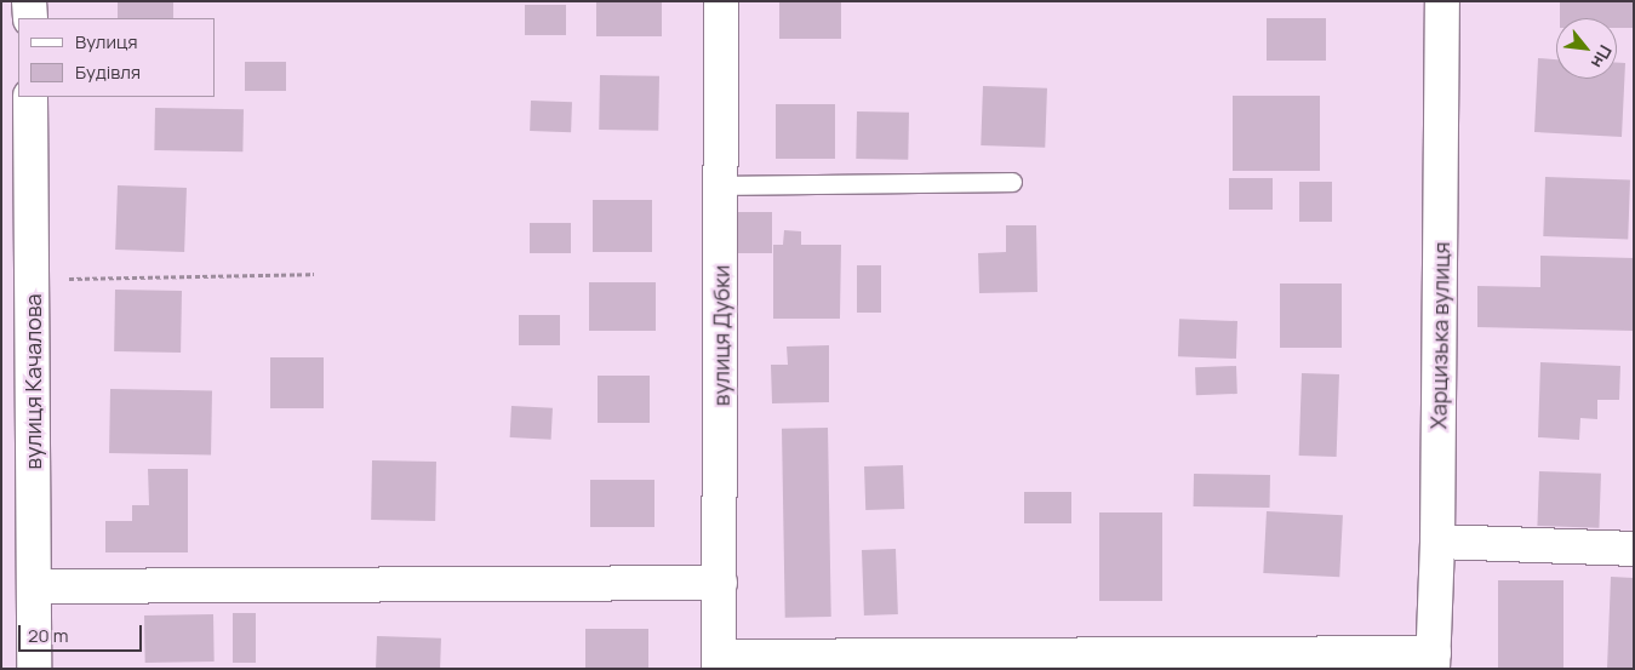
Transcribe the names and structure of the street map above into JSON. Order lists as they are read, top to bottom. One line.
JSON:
{"streets":{"street":["вулиця Дубки","Харцизька вулиця","вулиця Качалова"]},"legend":["Вулиця","Будівля"],"scale_bar":"20 m","north":"bottom right"}
